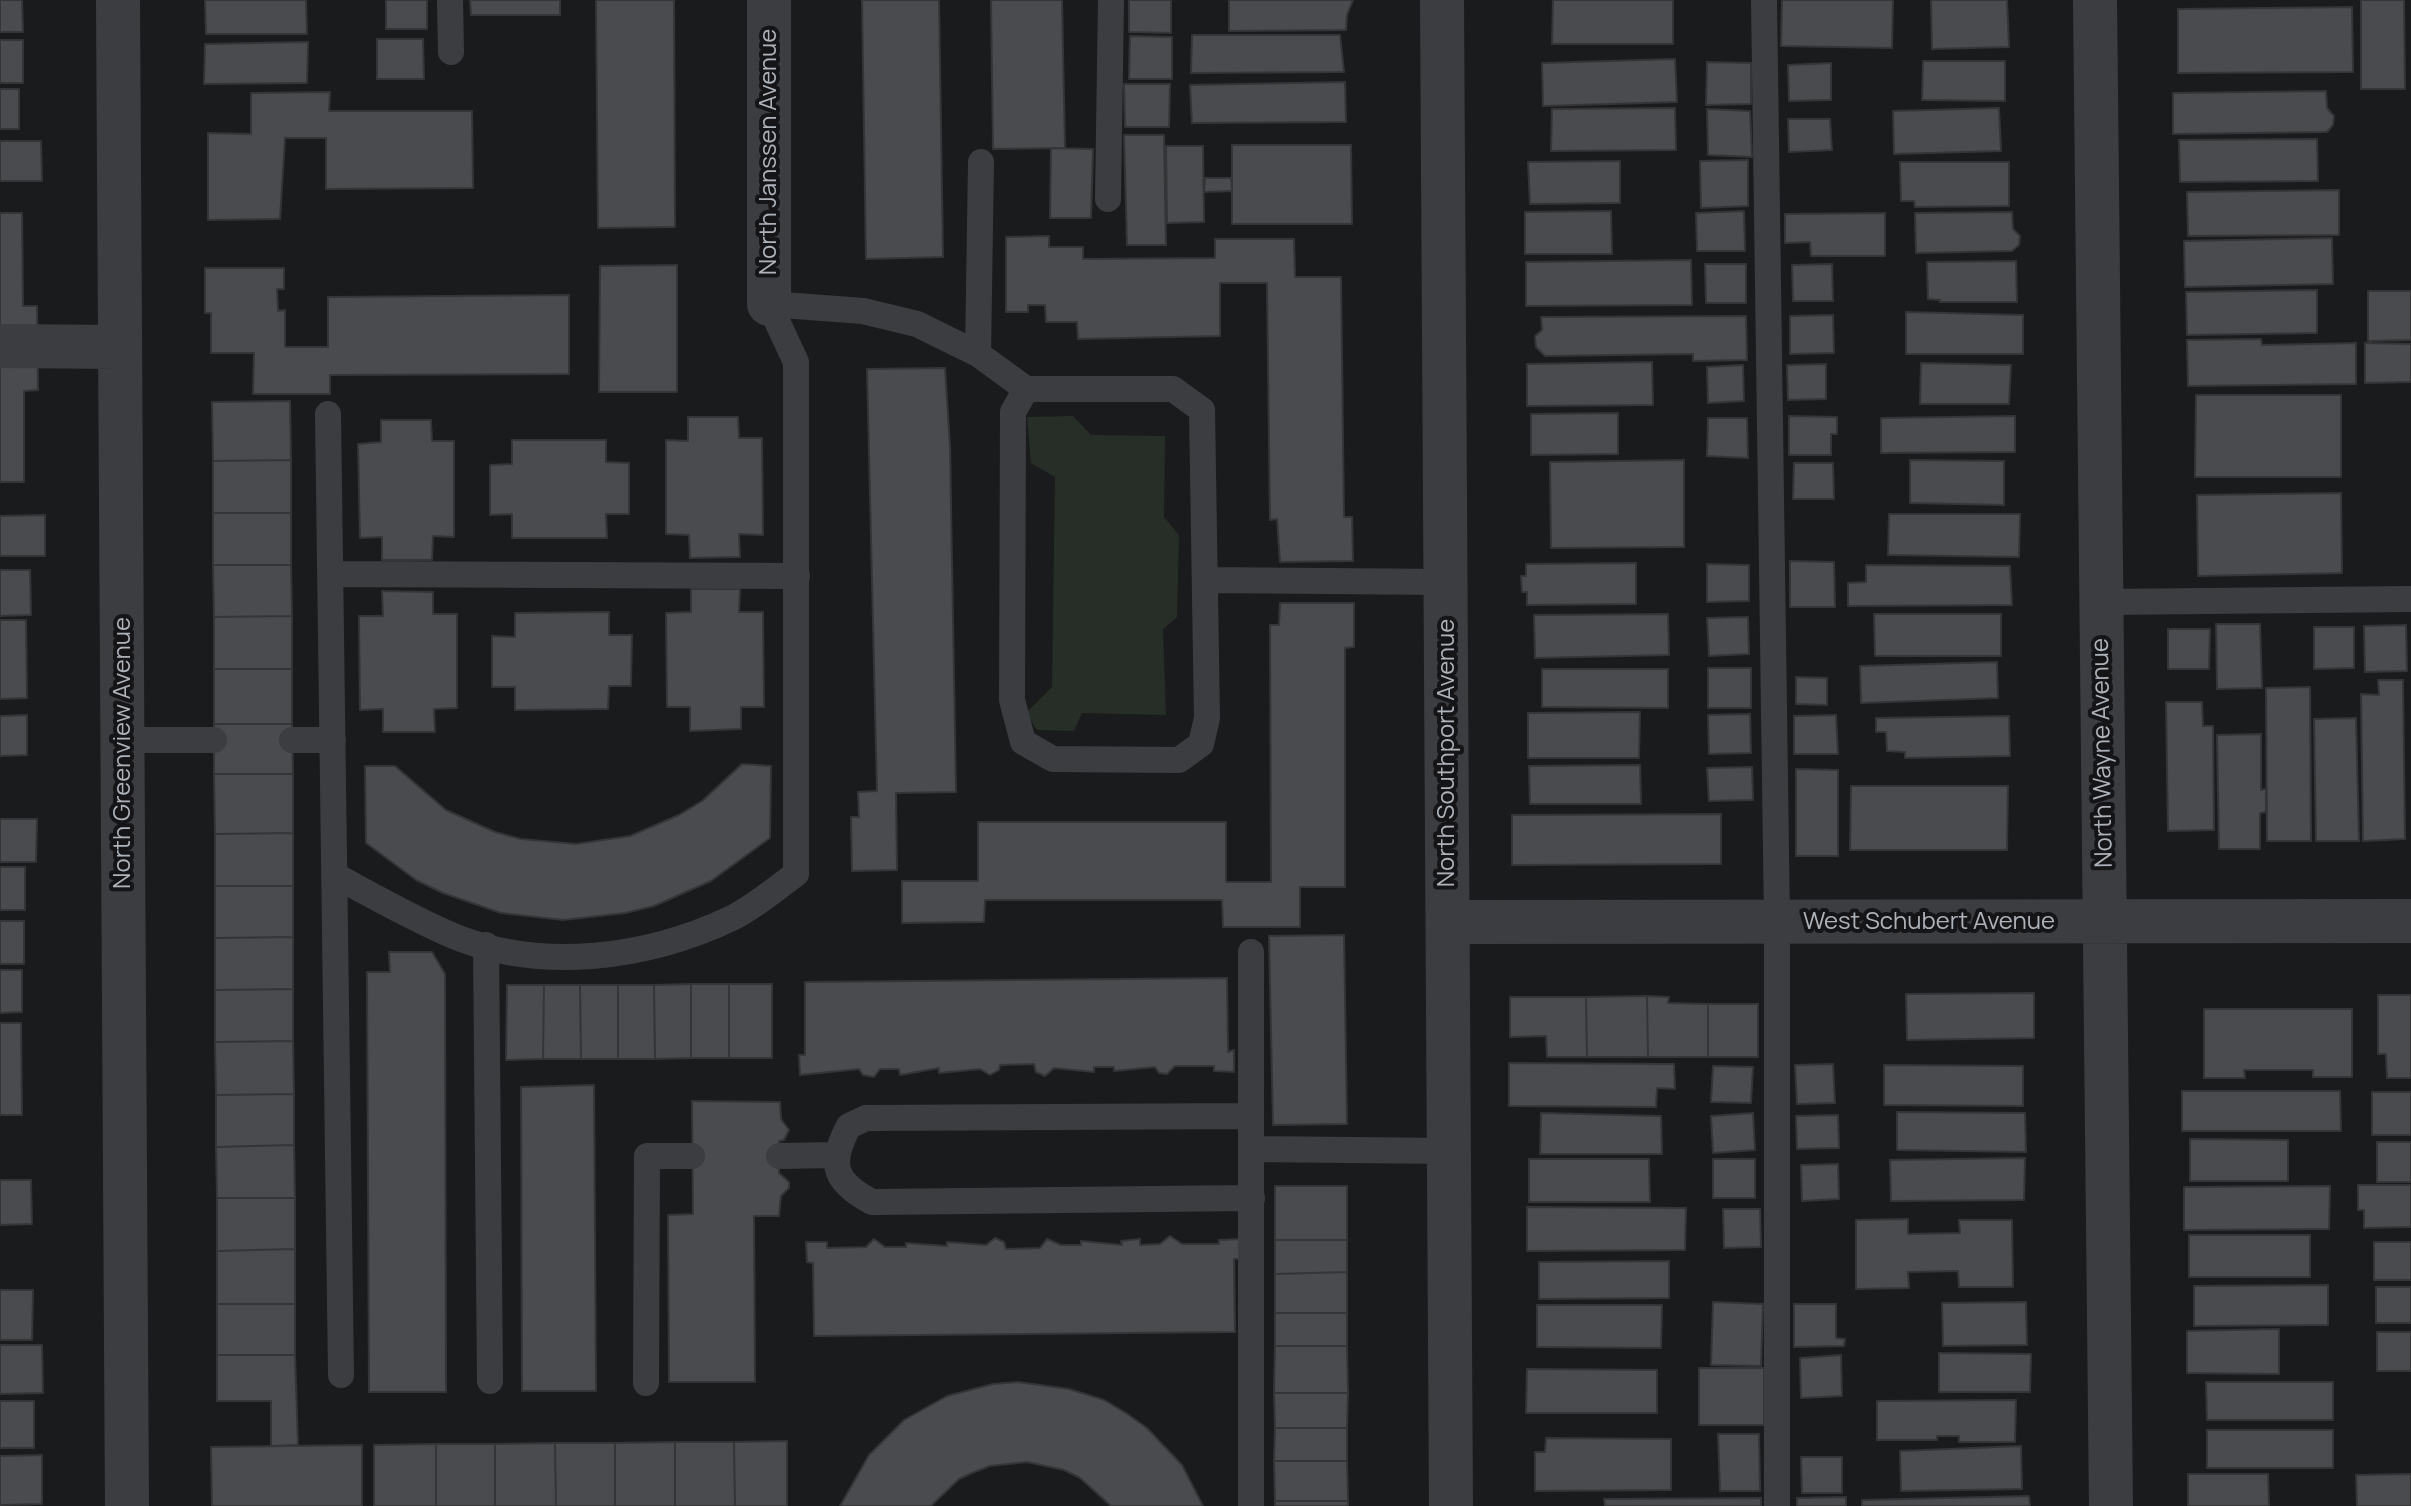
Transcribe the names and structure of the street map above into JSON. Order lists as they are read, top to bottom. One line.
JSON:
{"streets":{"street":["North Janssen Avenue","North Greenview Avenue","North Southport Avenue","North Wayne Avenue","West Schubert Avenue"]},"crossings":[["North Southport Avenue","West Schubert Avenue"],["North Wayne Avenue","West Schubert Avenue"]]}
